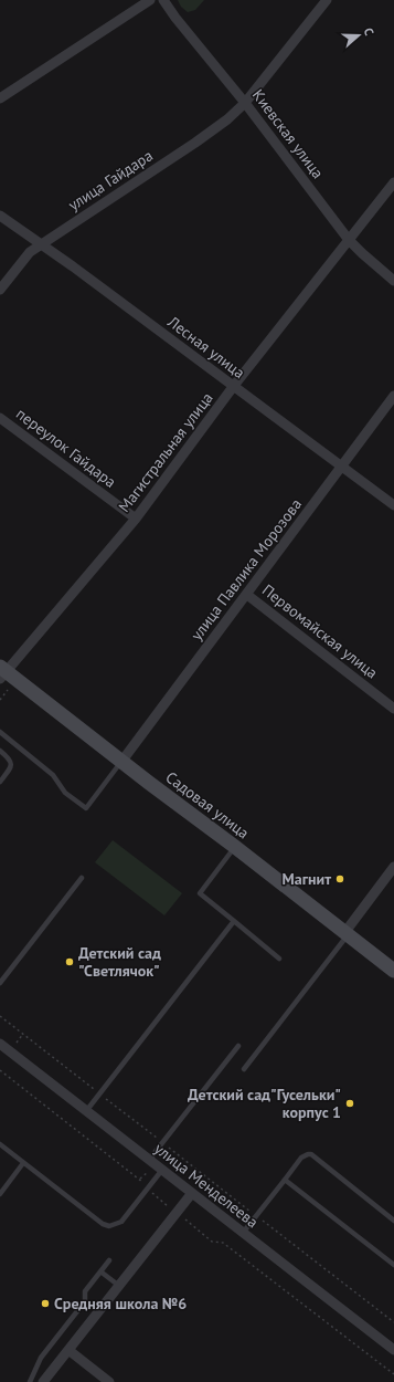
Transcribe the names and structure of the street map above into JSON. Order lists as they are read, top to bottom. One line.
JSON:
{"streets":{"street":["Киевская улица","улица Гайдара","Лесная улица","переулок Гайдара","Магистральная улица","улица Павлика Морозова","Первомайская улица","Садовая улица","улица Менделеева"]},"crossings":[["Киевская улица","улица Гайдара"],["Киевская улица","Магистральная улица"],["улица Гайдара","Лесная улица"],["Лесная улица","Магистральная улица"],["Лесная улица","улица Павлика Морозова"],["переулок Гайдара","Магистральная улица"],["Магистральная улица","Садовая улица"],["улица Павлика Морозова","Первомайская улица"],["улица Павлика Морозова","Садовая улица"]],"places":["Магнит","Детский сад \"Светлячок\"","Детский сад\"Гусельки\" корпус 1","Средняя школа №6"],"north":"right"}
